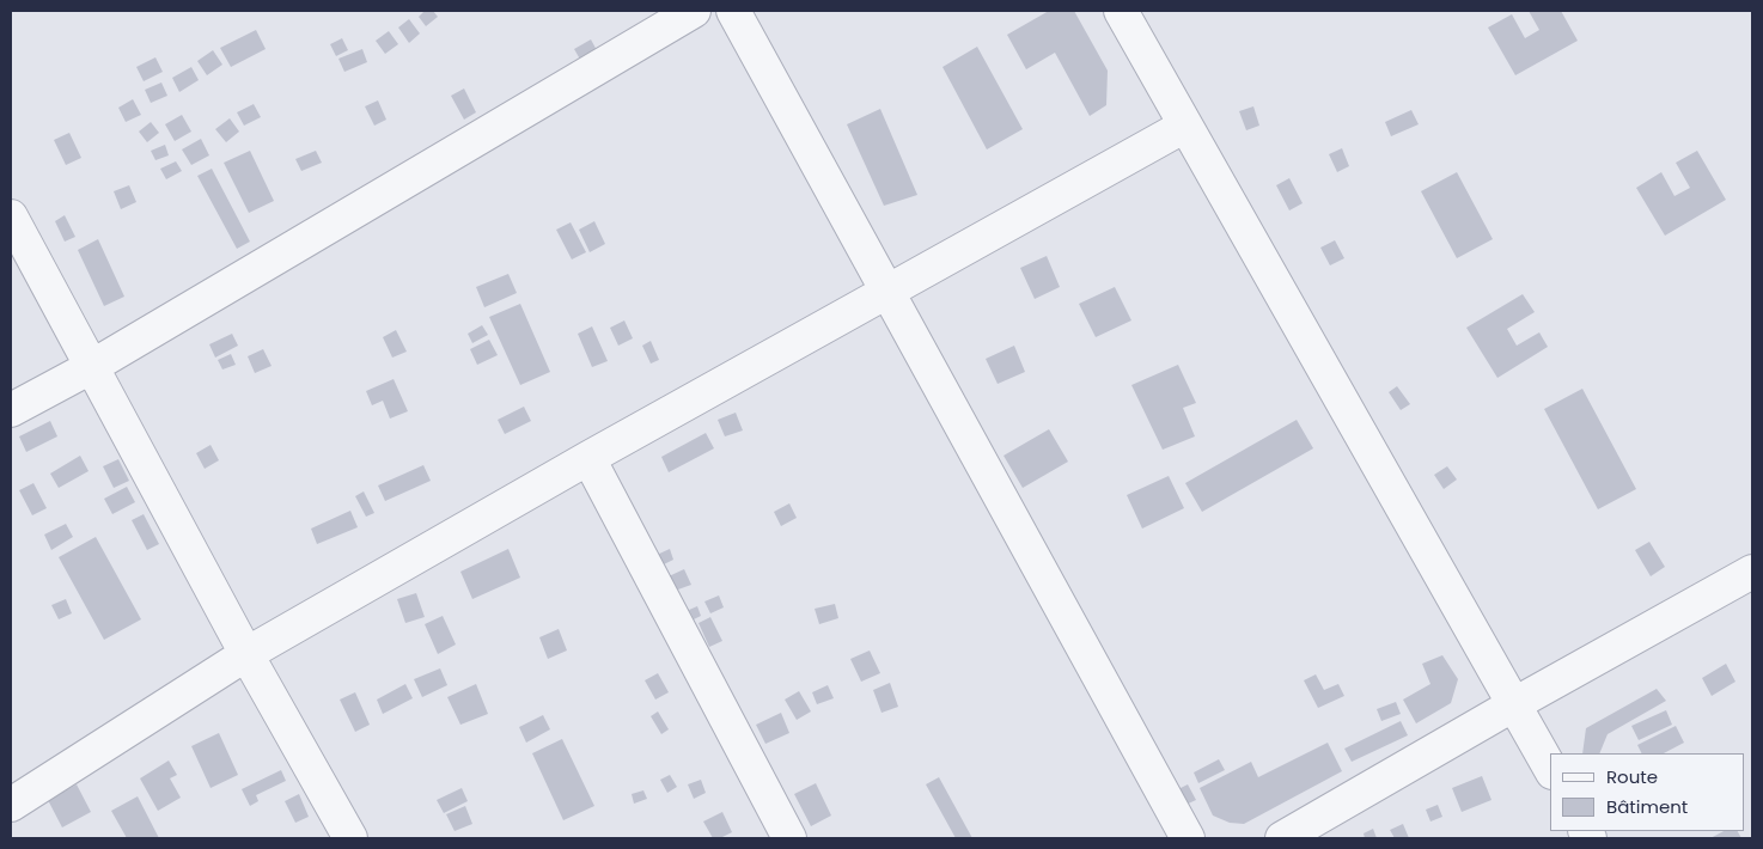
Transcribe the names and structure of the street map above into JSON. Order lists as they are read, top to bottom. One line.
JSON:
{"legend":["Route","Bâtiment"]}
